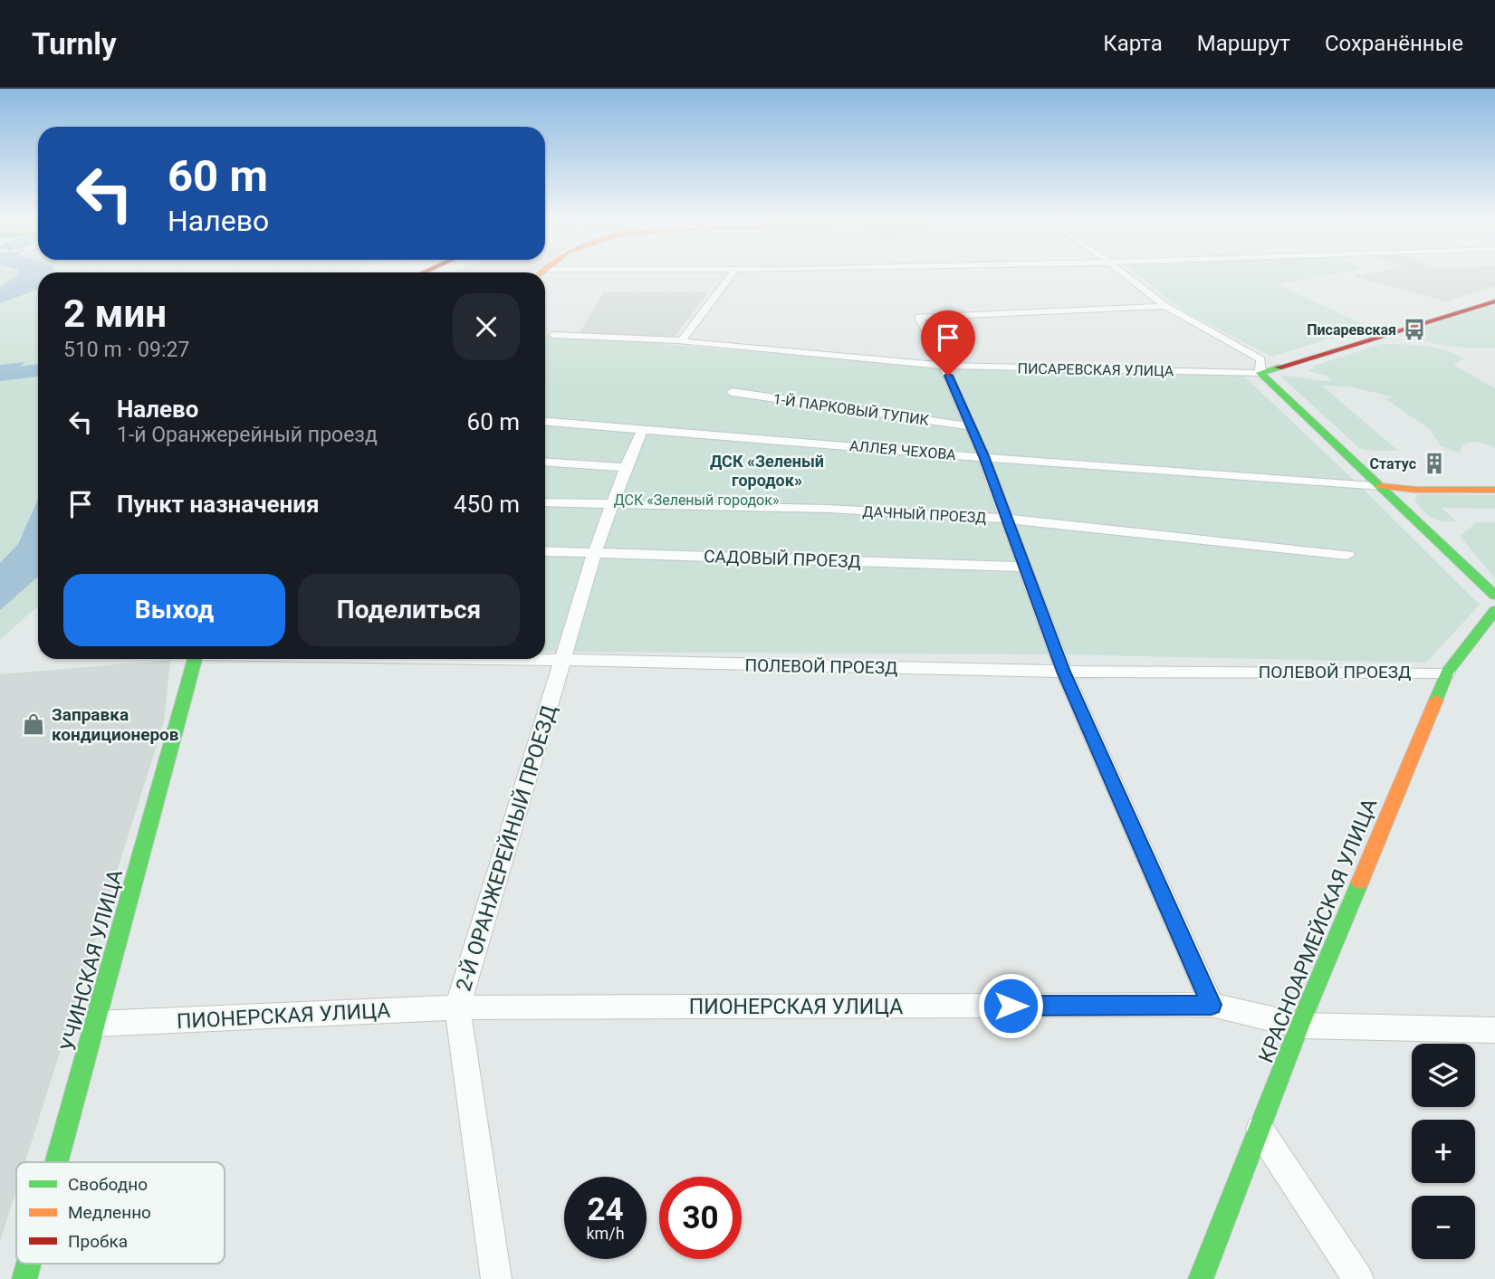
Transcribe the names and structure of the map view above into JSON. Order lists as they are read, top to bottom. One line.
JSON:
{"streets":{"street":["ПИСАРЕВСКАЯ УЛИЦА","1-Й ПАРКОВЫЙ ТУПИК","АЛЛЕЯ ЧЕХОВА","ДАЧНЫЙ ПРОЕЗД","САДОВЫЙ ПРОЕЗД","ПОЛЕВОЙ ПРОЕЗД","2-Й ОРАНЖЕРЕЙНЫЙ ПРОЕЗД","КРАСНОАРМЕЙСКАЯ УЛИЦА","УЧИНСКАЯ УЛИЦА","ПИОНЕРСКАЯ УЛИЦА"]},"crossings":[["АЛЛЕЯ ЧЕХОВА","2-Й ОРАНЖЕРЕЙНЫЙ ПРОЕЗД"],["ДАЧНЫЙ ПРОЕЗД","2-Й ОРАНЖЕРЕЙНЫЙ ПРОЕЗД"],["САДОВЫЙ ПРОЕЗД","2-Й ОРАНЖЕРЕЙНЫЙ ПРОЕЗД"],["ПОЛЕВОЙ ПРОЕЗД","2-Й ОРАНЖЕРЕЙНЫЙ ПРОЕЗД"],["ПОЛЕВОЙ ПРОЕЗД","КРАСНОАРМЕЙСКАЯ УЛИЦА"],["2-Й ОРАНЖЕРЕЙНЫЙ ПРОЕЗД","ПИОНЕРСКАЯ УЛИЦА"],["КРАСНОАРМЕЙСКАЯ УЛИЦА","ПИОНЕРСКАЯ УЛИЦА"],["УЧИНСКАЯ УЛИЦА","ПИОНЕРСКАЯ УЛИЦА"]],"districts":["ДСК «Зеленый городок»"],"parks":["ДСК «Зеленый городок»"],"places":{"bus stop":["Писаревская"],"building":["Статус"],"shop":["Заправка кондиционеров"]},"legend":["Свободно","Медленно","Пробка"],"page":{"header":"Turnly","nav":["Карта","Маршрут","Сохранённые"],"turn":["60 m","Налево"],"heading":["2 мин","510 m · 09:27"],"list":[{"name":"Налево","note":"1-й Оранжерейный проезд","value":"60 m"},{"name":"Пункт назначения","value":"450 m"}],"buttons":["Выход","Поделиться"],"map_buttons":["+","−"],"speed":"24 km/h","limit":"30"}}
